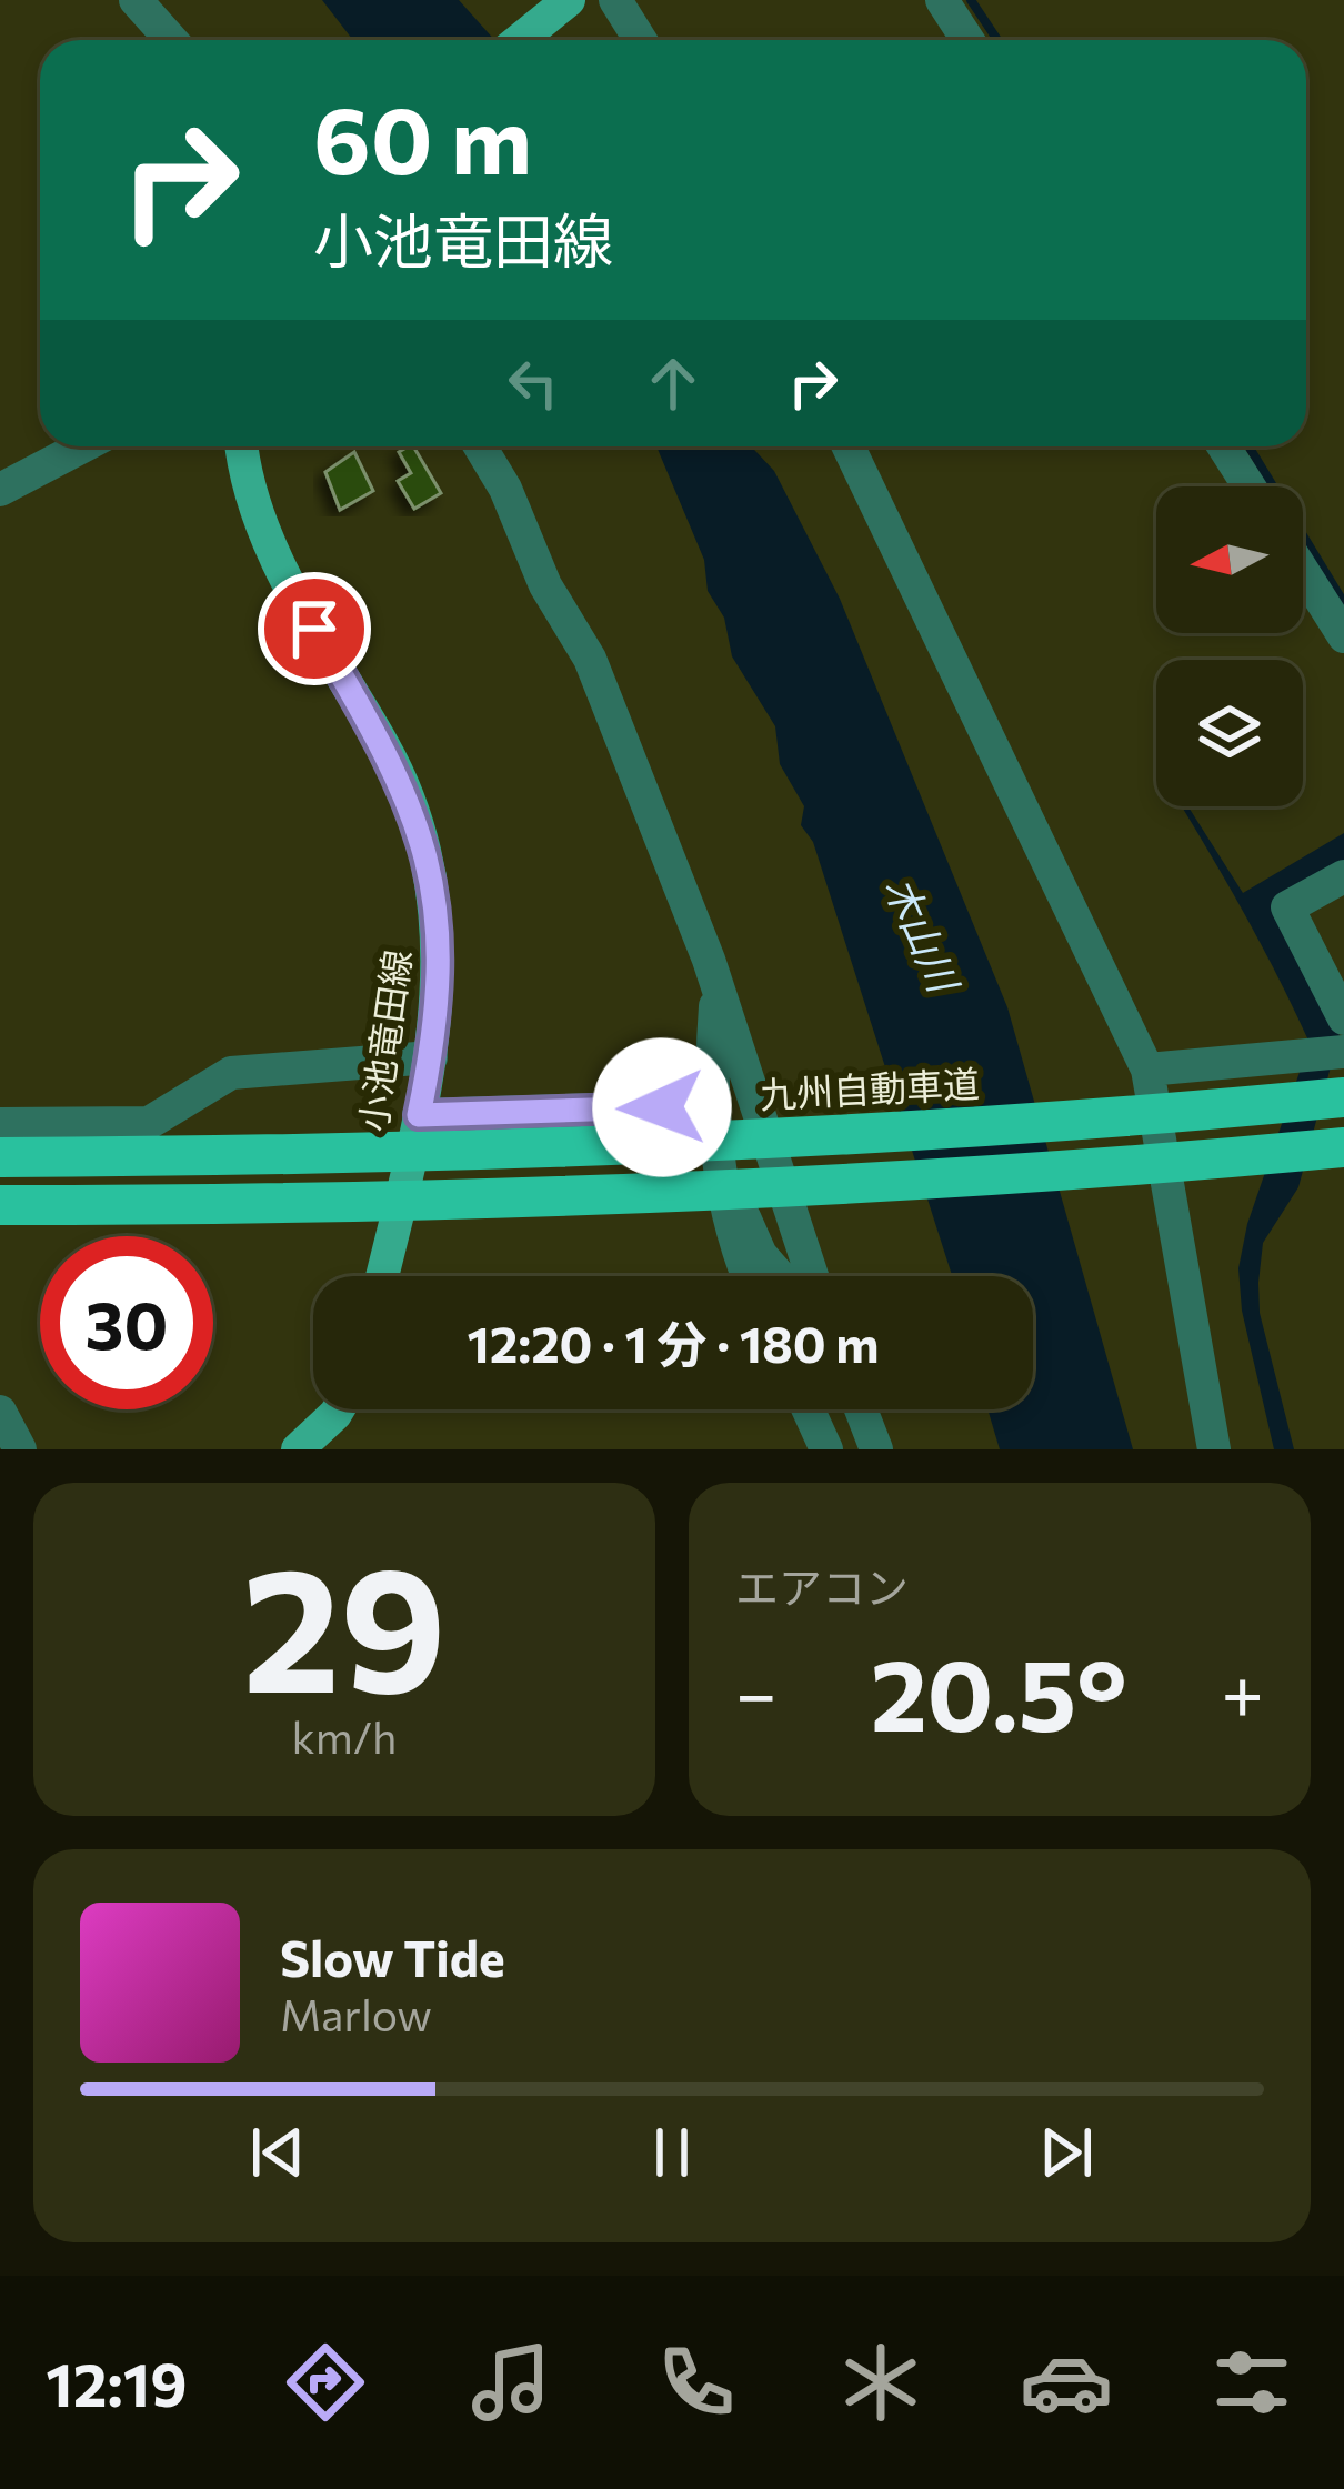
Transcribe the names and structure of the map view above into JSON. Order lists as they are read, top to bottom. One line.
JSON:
{"streets":{"highway":["九州自動車道"],"main road":["小池竜田線"]},"water":["木山川"],"north":"left","page":{"turn":["60 m","小池竜田線"],"limit":"30","trip":"12:20 · 1 分 · 180 m","tile":[["29","km/h"],"エアコン"],"heat":["−","20.5°","+"],"song":["Slow Tide","Marlow"],"tabs":"12:19"}}
